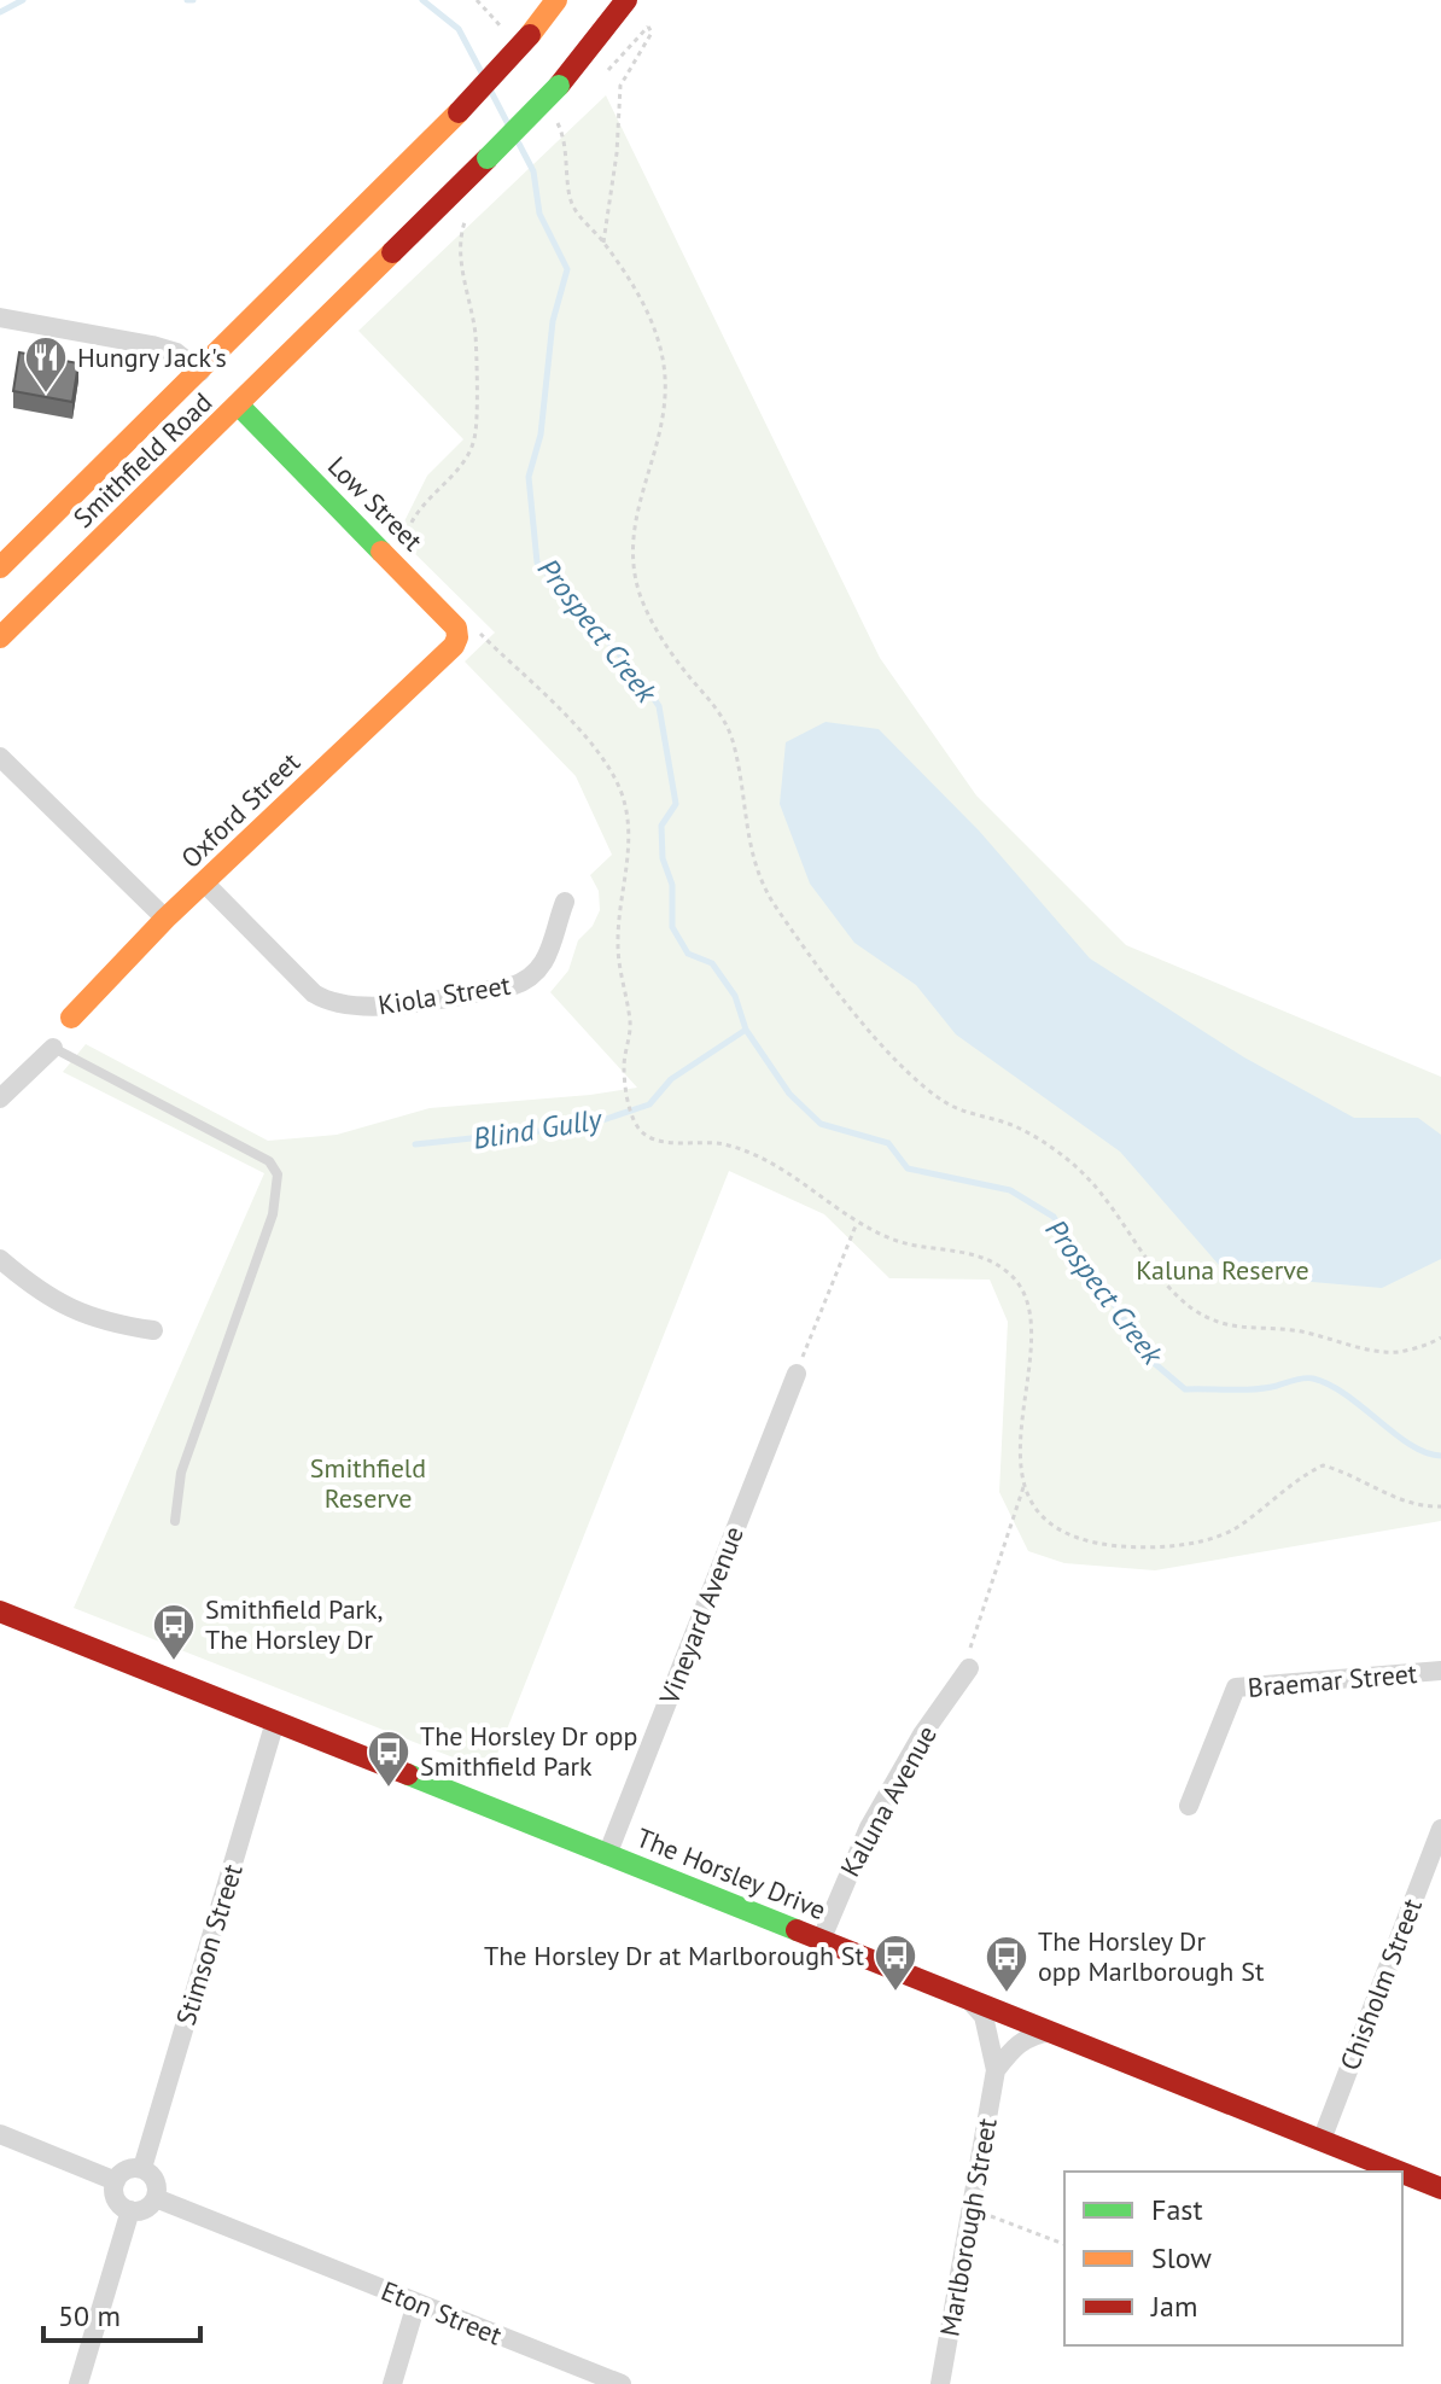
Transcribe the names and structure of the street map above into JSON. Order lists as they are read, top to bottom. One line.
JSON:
{"streets":{"main road":["Smithfield Road","Low Street","Oxford Street","The Horsley Drive"],"street":["Kiola Street","Vineyard Avenue","Braemar Street","Kaluna Avenue","Stimson Street","Chisholm Street","Marlborough Street","Eton Street"]},"crossings":[["Smithfield Road","Low Street"],["Low Street","Oxford Street"],["Oxford Street","Kiola Street"],["Vineyard Avenue","The Horsley Drive"],["Kaluna Avenue","The Horsley Drive"],["The Horsley Drive","Stimson Street"],["The Horsley Drive","Chisholm Street"],["The Horsley Drive","Marlborough Street"],["Stimson Street","Eton Street"]],"water":["Prospect Creek","Blind Gully"],"parks":["Kaluna Reserve","Smithfield Reserve"],"places":{"restaurant":["Hungry Jack's"],"bus stop":["Smithfield Park, The Horsley Dr","The Horsley Dr opp Smithfield Park","The Horsley Dr at Marlborough St","The Horsley Dr opp Marlborough St"]},"legend":["Fast","Slow","Jam"],"scale_bar":"50 m"}
